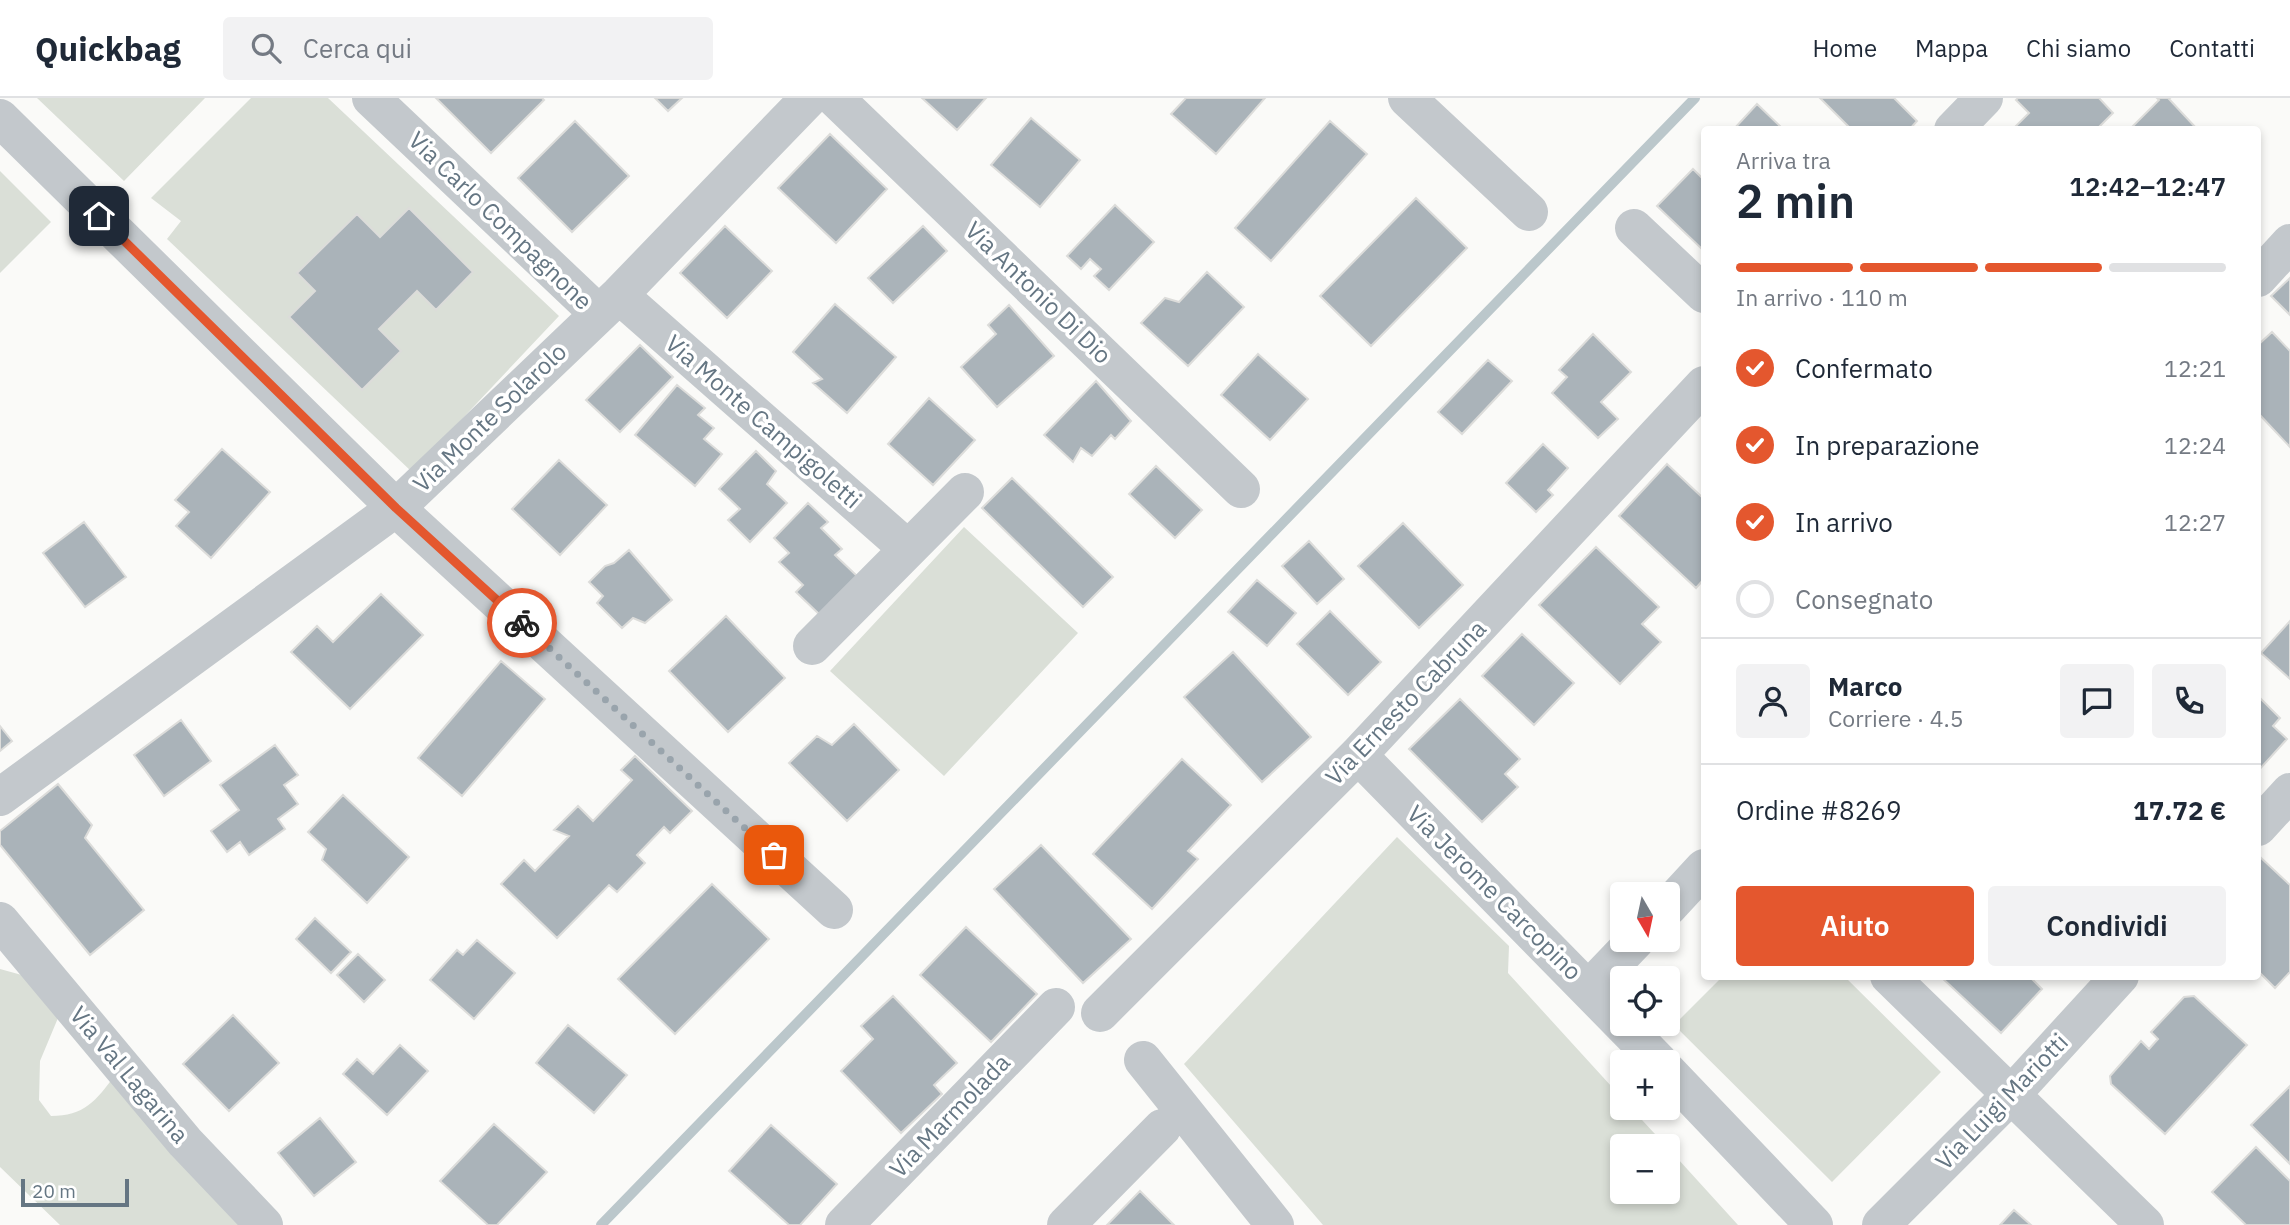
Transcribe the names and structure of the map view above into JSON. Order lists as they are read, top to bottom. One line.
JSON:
{"streets":{"street":["Via Carlo Compagnone","Via Antonio Di Dio","Via Monte Solarolo","Via Monte Campigoletti","Via Ernesto Cabruna","Via Jerome Carcopino","Via Val Lagarina","Via Luigi Mariotti","Via Marmolada"]},"crossings":[["Via Carlo Compagnone","Via Monte Solarolo"],["Via Carlo Compagnone","Via Monte Campigoletti"],["Via Monte Solarolo","Via Monte Campigoletti"],["Via Ernesto Cabruna","Via Jerome Carcopino"]],"scale_bar":"20 m","north":"bottom","page":{"header":"Quickbag","search":"Cerca qui","nav":["Home","Mappa","Chi siamo","Contatti"],"heading":["2 min","Arriva tra","12:42–12:47"],"panel":["Marco","Corriere · 4.5","Ordine #8269","17.72 €"],"bar":"In arrivo · 110 m","list":[["Confermato","12:21"],["In preparazione","12:24"],["In arrivo","12:27"],"Consegnato"],"buttons":["Aiuto","Condividi"],"map_buttons":["+","−"],"scale":"20 m"}}
